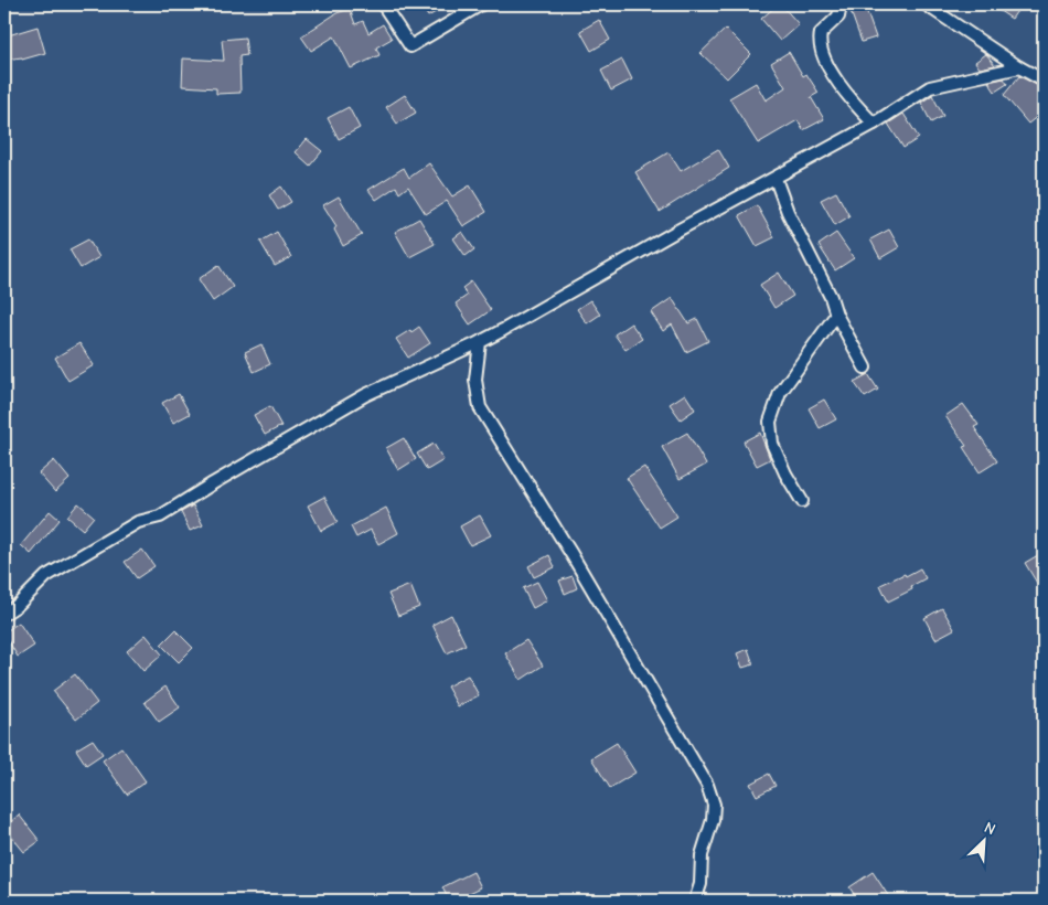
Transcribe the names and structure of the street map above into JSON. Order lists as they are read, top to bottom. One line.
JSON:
{"north":"top right"}
